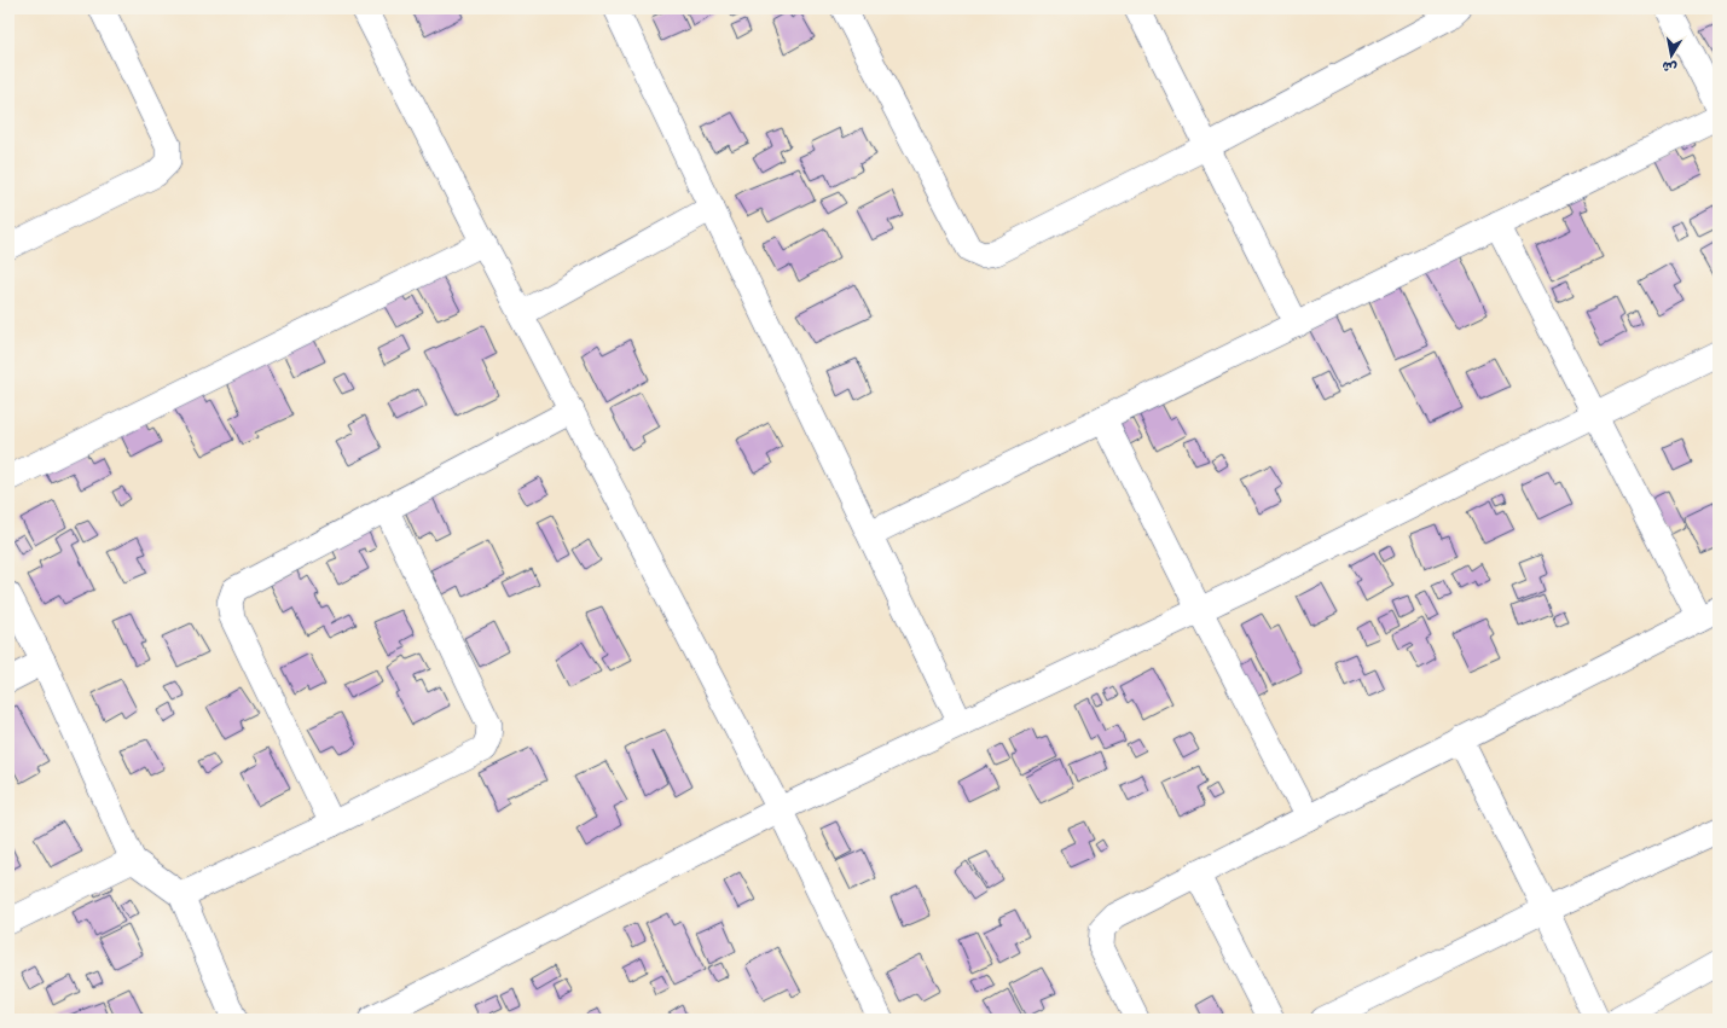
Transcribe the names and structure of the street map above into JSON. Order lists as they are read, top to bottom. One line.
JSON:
{"north":"bottom"}
